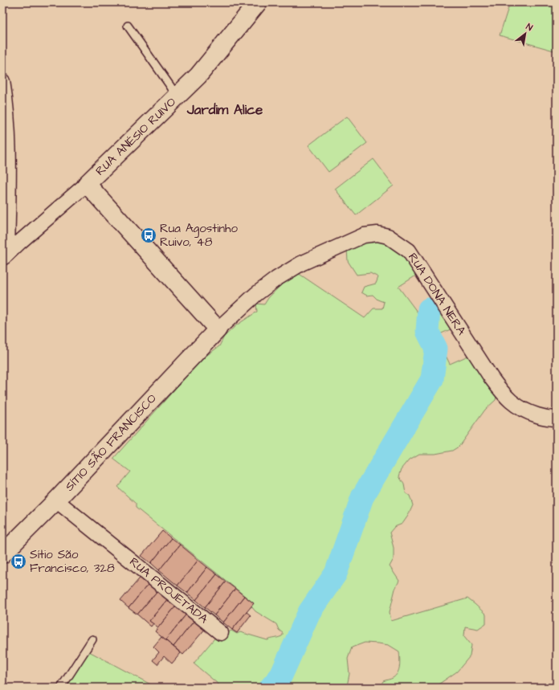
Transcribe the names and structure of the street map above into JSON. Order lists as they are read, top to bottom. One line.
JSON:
{"streets":{"street":["RUA ANÉSIO RUIVO","RUA DONA NERA","SÍTIO SÃO FRANCISCO","RUA PROJETADA"]},"crossings":[["RUA DONA NERA","SÍTIO SÃO FRANCISCO"],["SÍTIO SÃO FRANCISCO","RUA PROJETADA"]],"districts":["Jardim Alice"],"places":{"bus stop":["Rua Agostinho Ruivo, 48","Sítio São Francisco, 328"]},"north":"top right"}
